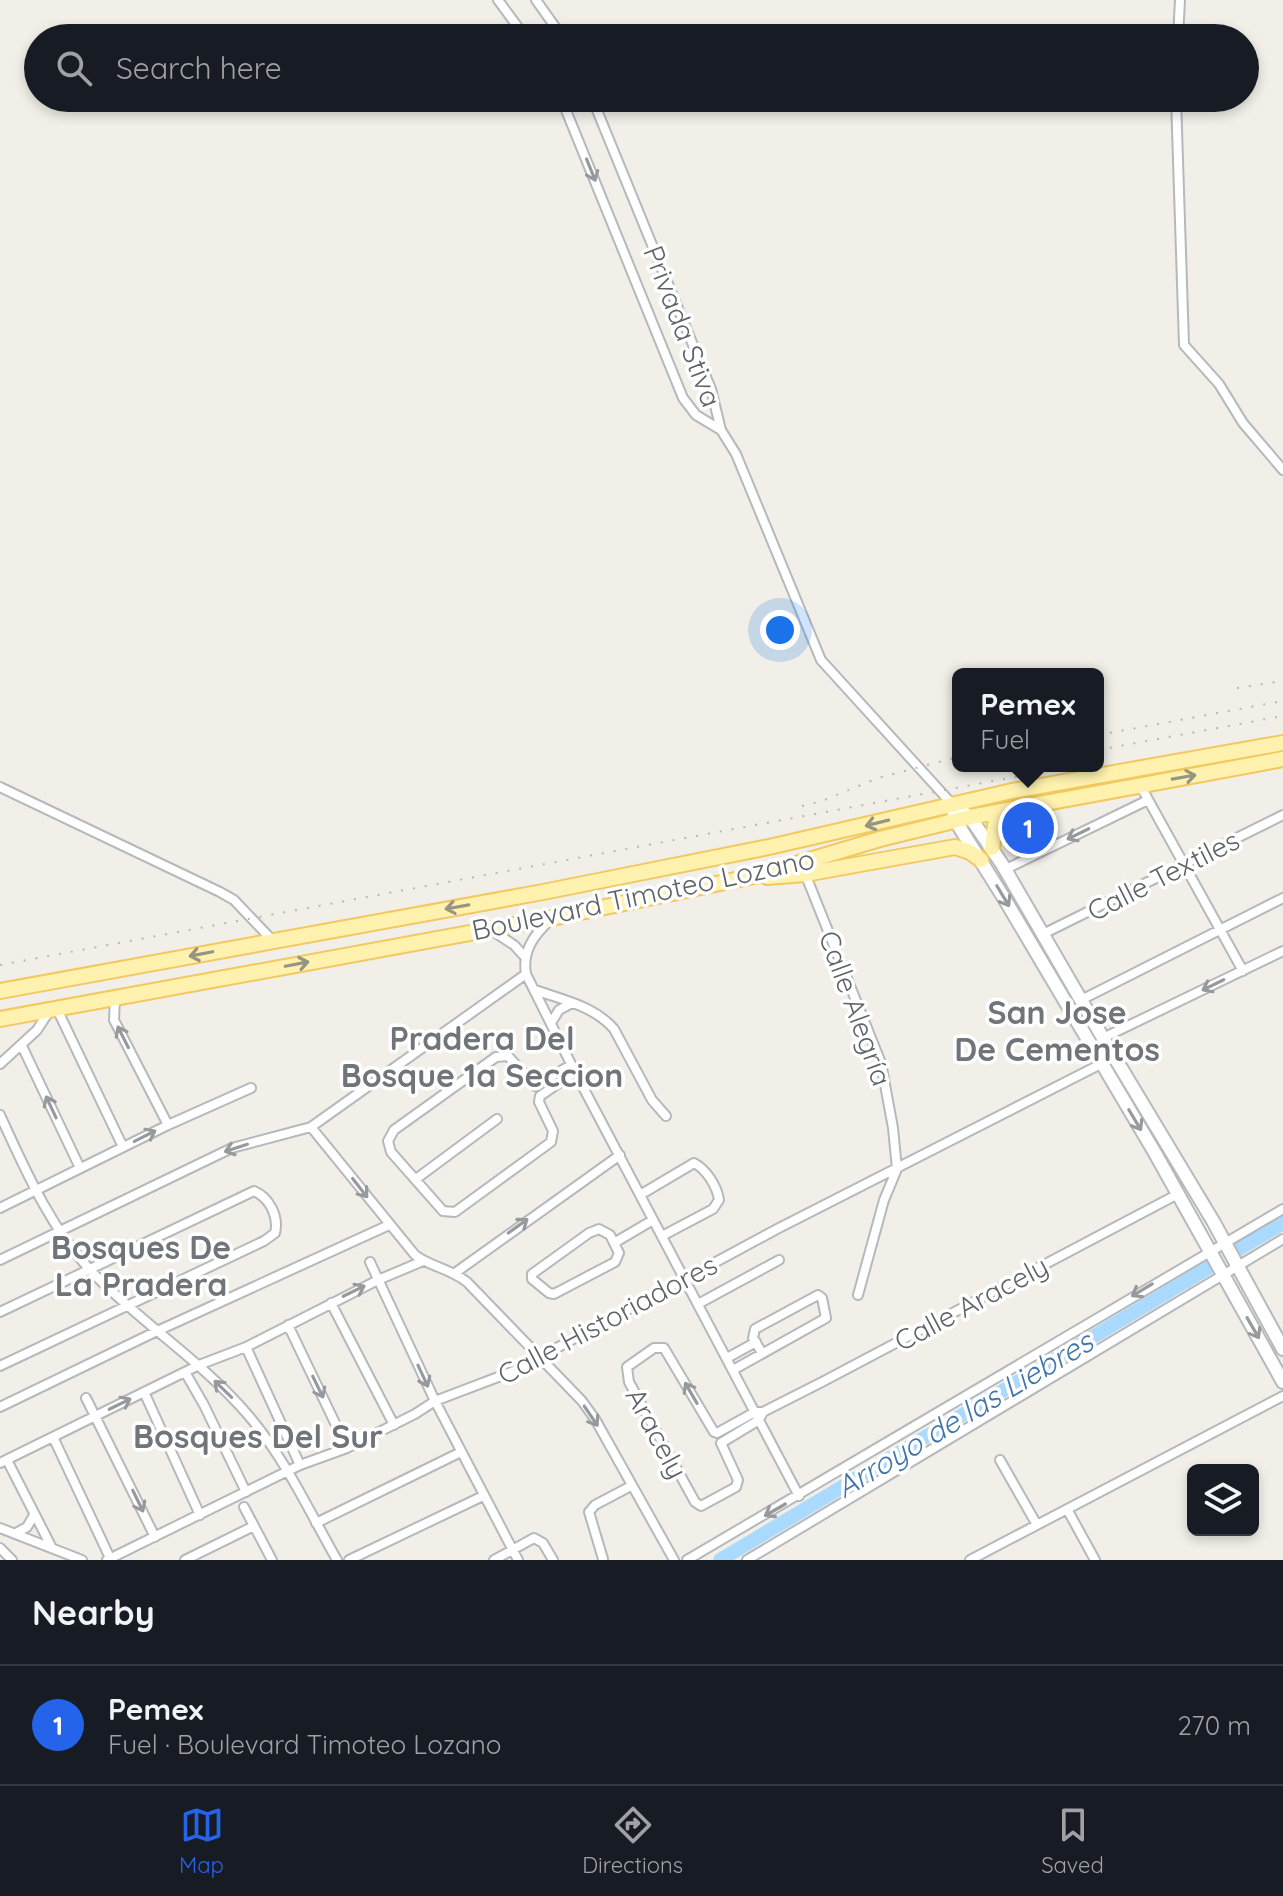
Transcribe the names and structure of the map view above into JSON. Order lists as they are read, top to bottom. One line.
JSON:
{"streets":{"main road":["Boulevard Timoteo Lozano"],"street":["Privada Stiva","Calle Textiles","Calle Alegría","Calle Aracely","Calle Historiadores","Aracely"]},"crossings":[["Boulevard Timoteo Lozano","Calle Alegría"],["Calle Alegría","Calle Historiadores"],["Calle Aracely","Aracely"]],"districts":["San Jose De Cementos","Pradera Del Bosque 1a Seccion","Bosques De La Pradera","Bosques Del Sur"],"water":["Arroyo de las Liebres"],"page":{"search":"Search here","popup":["Pemex","Fuel"],"pins":"1","heading":"Nearby","list":[{"mark":"1","name":"Pemex","note":"Fuel · Boulevard Timoteo Lozano","value":"270 m"}],"nav":["Map","Directions","Saved"]}}
